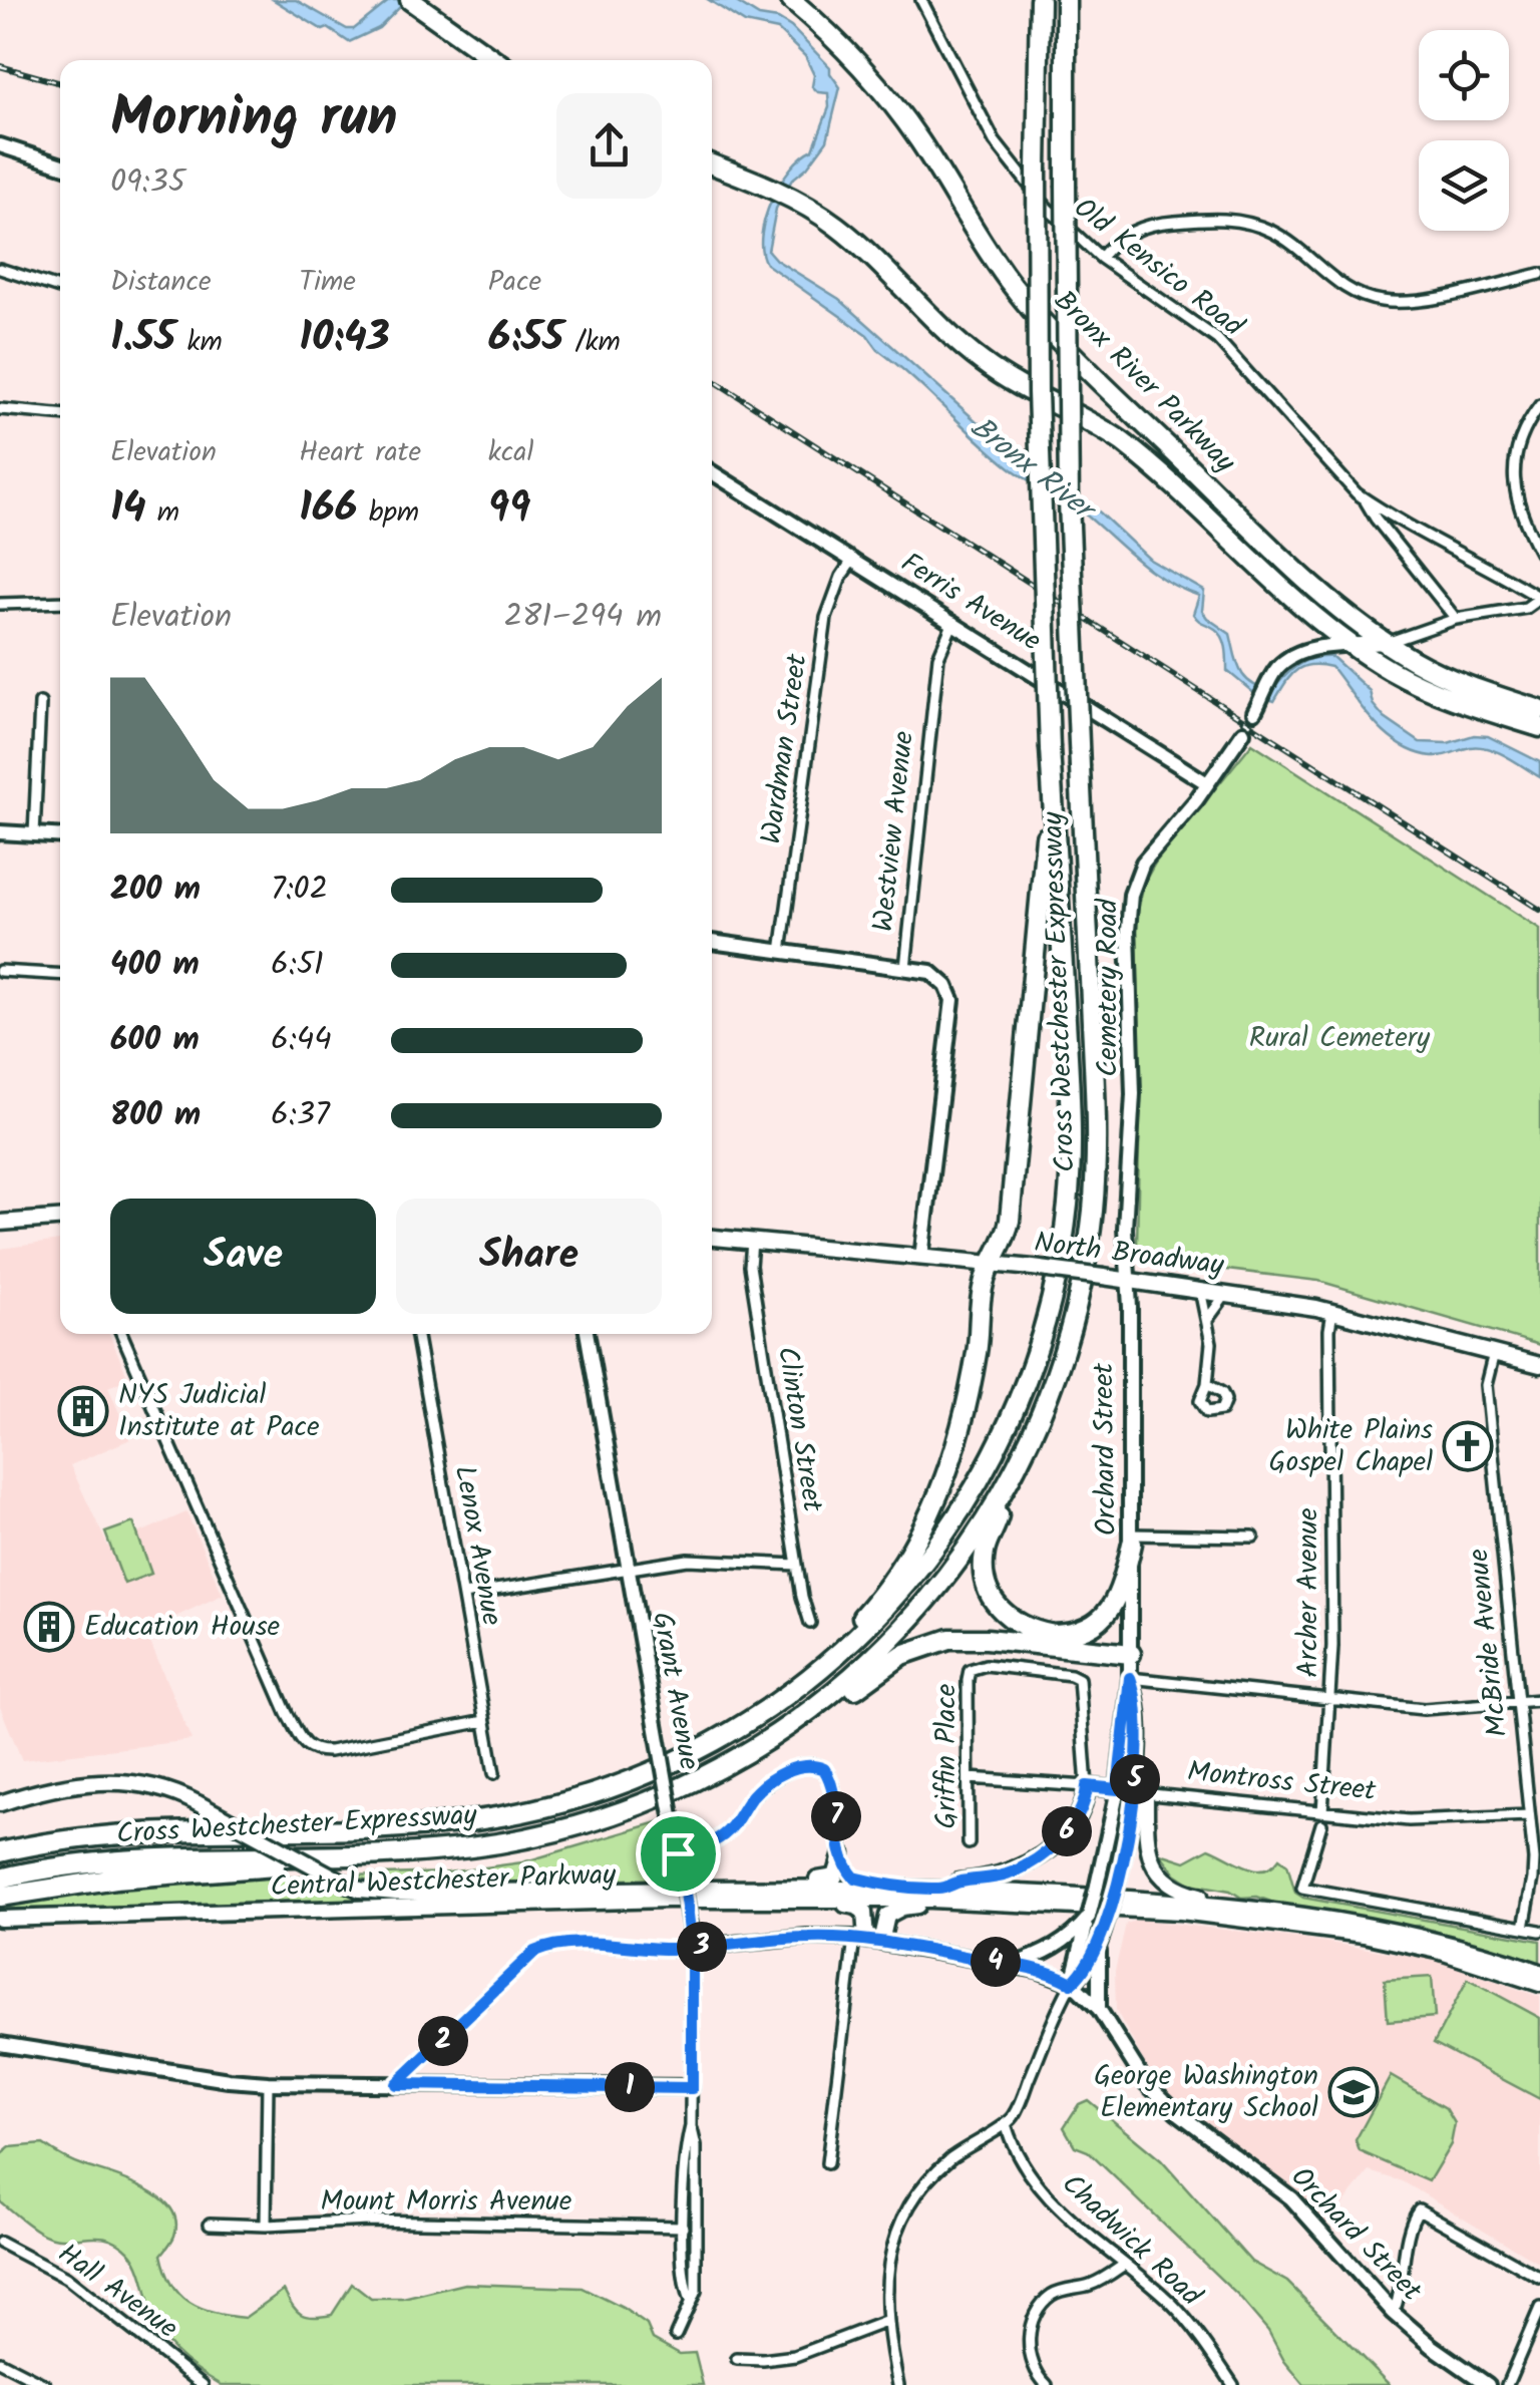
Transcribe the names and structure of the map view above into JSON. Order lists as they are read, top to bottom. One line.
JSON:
{"streets":{"highway":["Bronx River Parkway","Cross Westchester Expressway"],"main road":["North Broadway","Central Westchester Parkway"],"street":["Old Kensico Road","Ferris Avenue","Wardman Street","Westview Avenue","Cemetery Road","Clinton Street","Orchard Street","Lenox Avenue","Archer Avenue","McBride Avenue","Grant Avenue","Griffin Place","Montross Street","Mount Morris Avenue","Chadwick Road","Hall Avenue"]},"crossings":[["Ferris Avenue","Wardman Street"],["Ferris Avenue","Westview Avenue"],["Ferris Avenue","Cemetery Road"],["Westview Avenue","North Broadway"],["Cemetery Road","North Broadway"],["Cemetery Road","Orchard Street"],["North Broadway","Clinton Street"],["North Broadway","Orchard Street"],["North Broadway","Archer Avenue"],["North Broadway","McBride Avenue"],["Orchard Street","Montross Street"],["Archer Avenue","Montross Street"],["McBride Avenue","Montross Street"],["Grant Avenue","Mount Morris Avenue"],["Griffin Place","Montross Street"]],"water":["Bronx River"],"parks":["Rural Cemetery"],"places":{"building":["NYS Judicial Institute at Pace","Education House"],"church":["White Plains Gospel Chapel"],"school or university":["George Washington Elementary School"]},"page":{"heading":["Morning run","09:35"],"stats":[["Distance","1.55 km"],["Time","10:43"],["Pace","6:55 /km"],["Elevation","14 m"],["Heart rate","166 bpm"],["kcal","99"]],"chart":["Elevation","281–294 m"],"list":[{"name":"200 m","note":"7:02"},{"name":"400 m","note":"6:51"},{"name":"600 m","note":"6:44"},{"name":"800 m","note":"6:37"}],"buttons":["Save","Share"],"pins":["5","7","6","3","4","2","1"]}}
